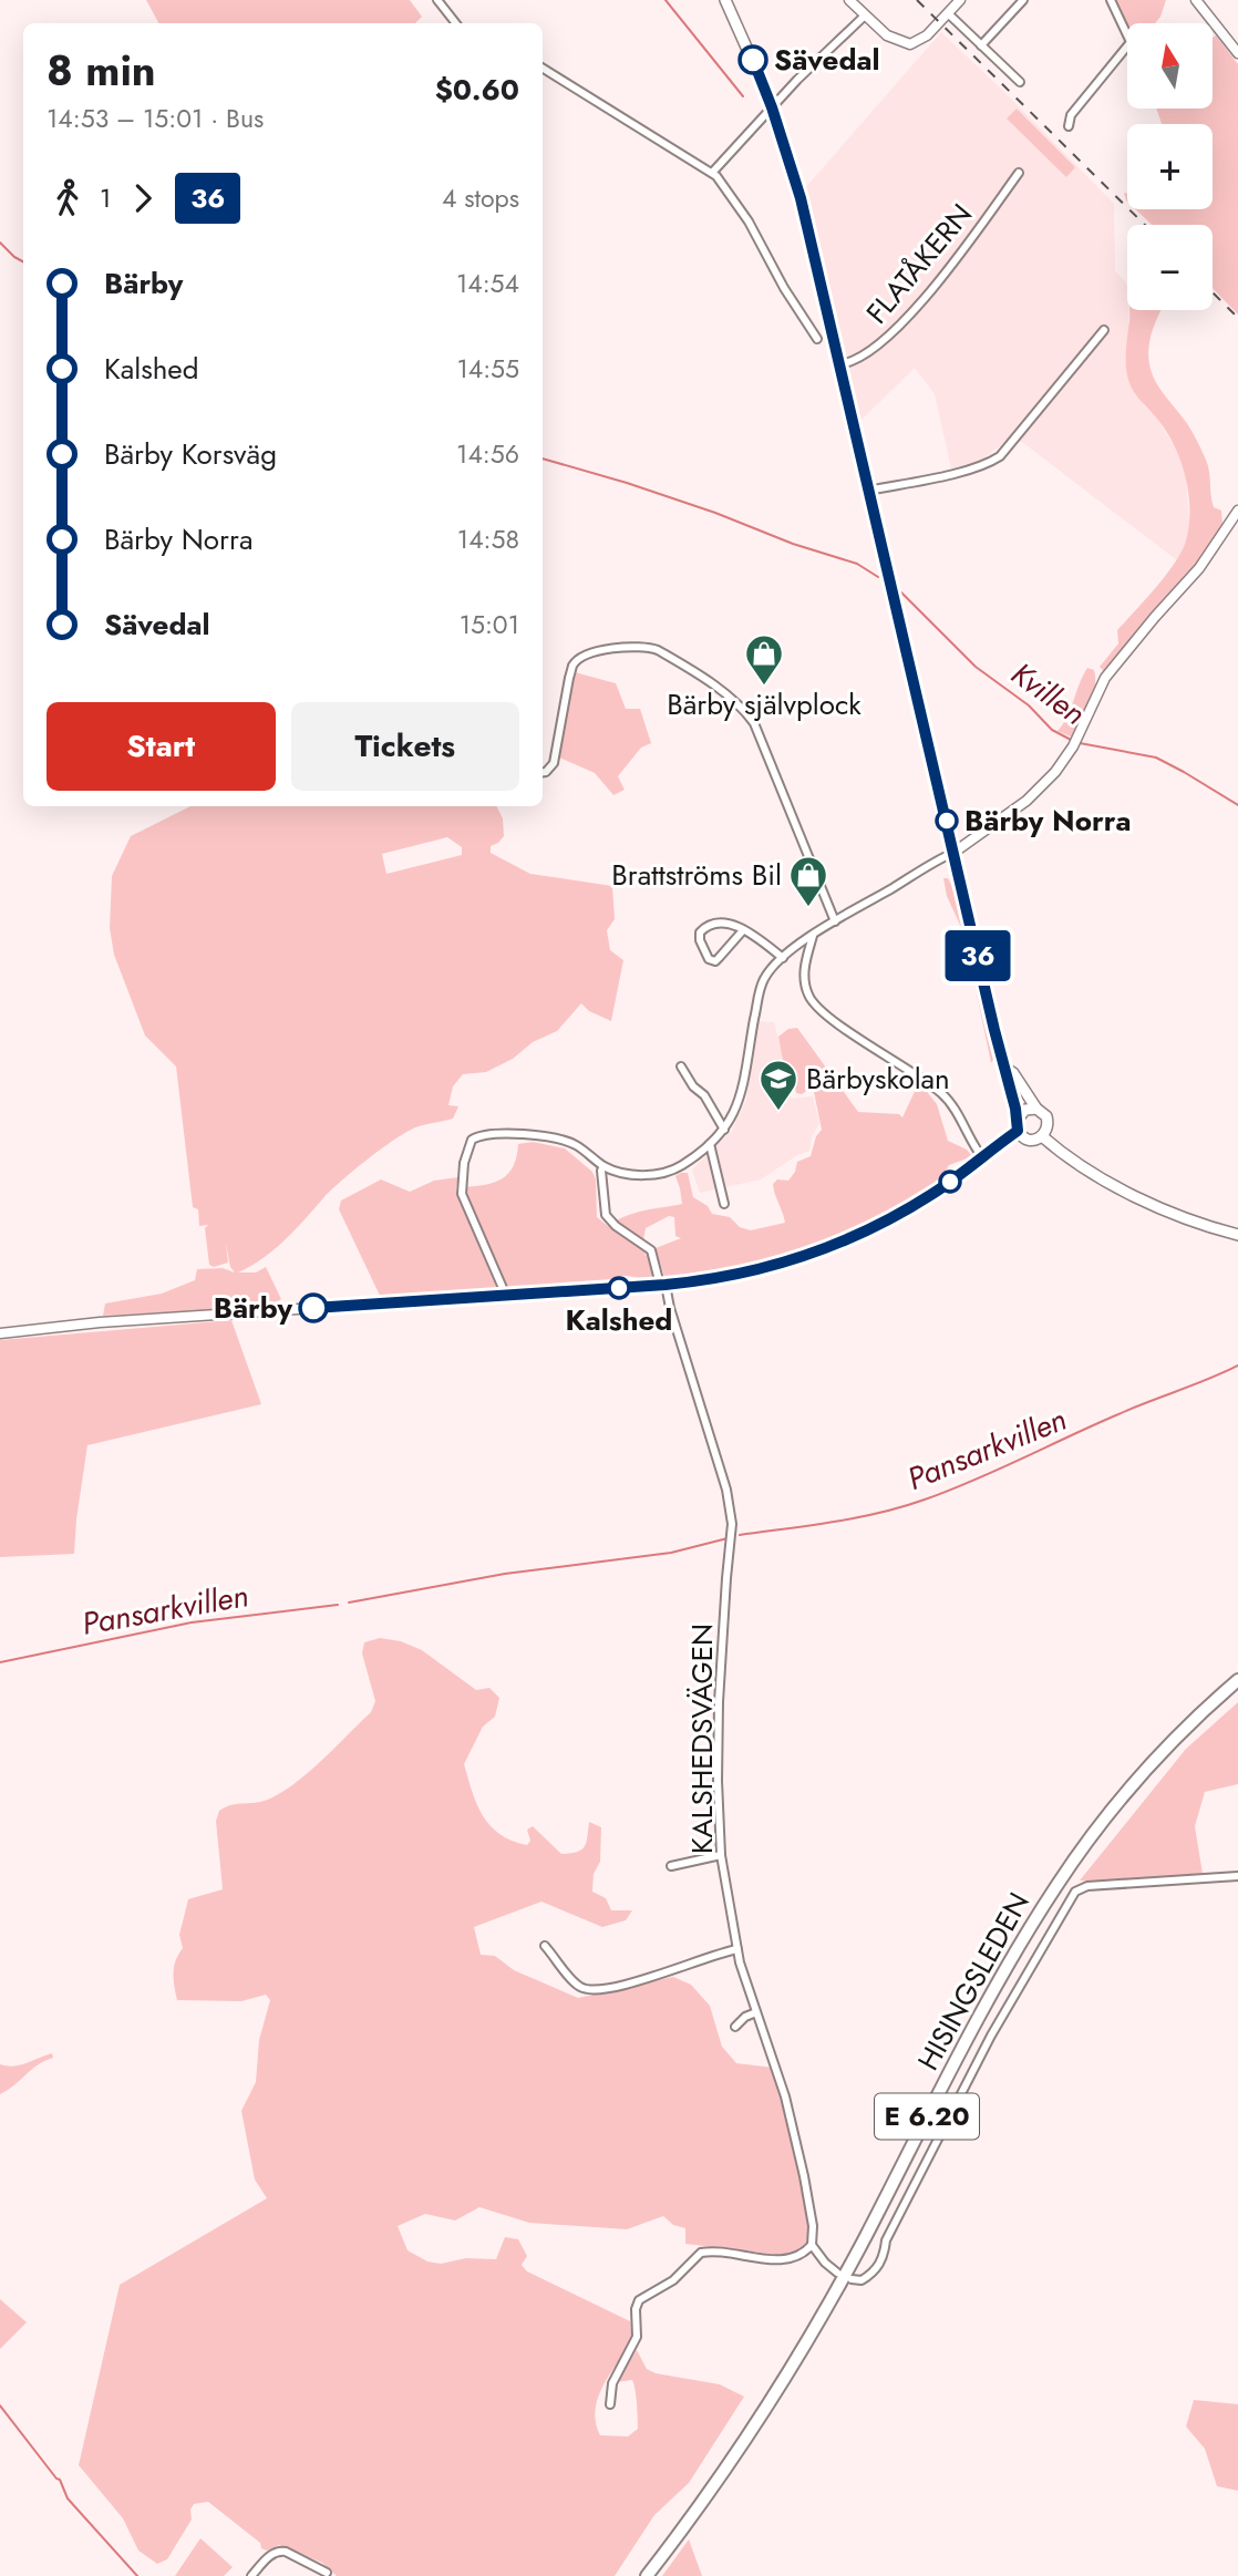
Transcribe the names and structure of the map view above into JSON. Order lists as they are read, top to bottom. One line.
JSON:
{"streets":{"highway":["HISINGSLEDEN","E 6.20"],"street":["FLATÅKERN","KALSHEDSVÄGEN"]},"water":["Kvillen","Pansarkvillen"],"places":{"other":["Sävedal","Bärby Norra","Kalshed","Bärby"],"shop":["Bärby självplock","Brattströms Bil"],"school or university":["Bärbyskolan"]},"lines":["bus line 36"],"north":"top","page":{"on_map":"36","map_buttons":["+","−"],"heading":["8 min","14:53 – 15:01 · Bus","$0.60"],"legs":["1","36","4 stops"],"list":[{"name":"Bärby","value":"14:54"},{"name":"Kalshed","value":"14:55"},{"name":"Bärby Korsväg","value":"14:56"},{"name":"Bärby Norra","value":"14:58"},{"name":"Sävedal","value":"15:01"}],"buttons":["Start","Tickets"]}}
